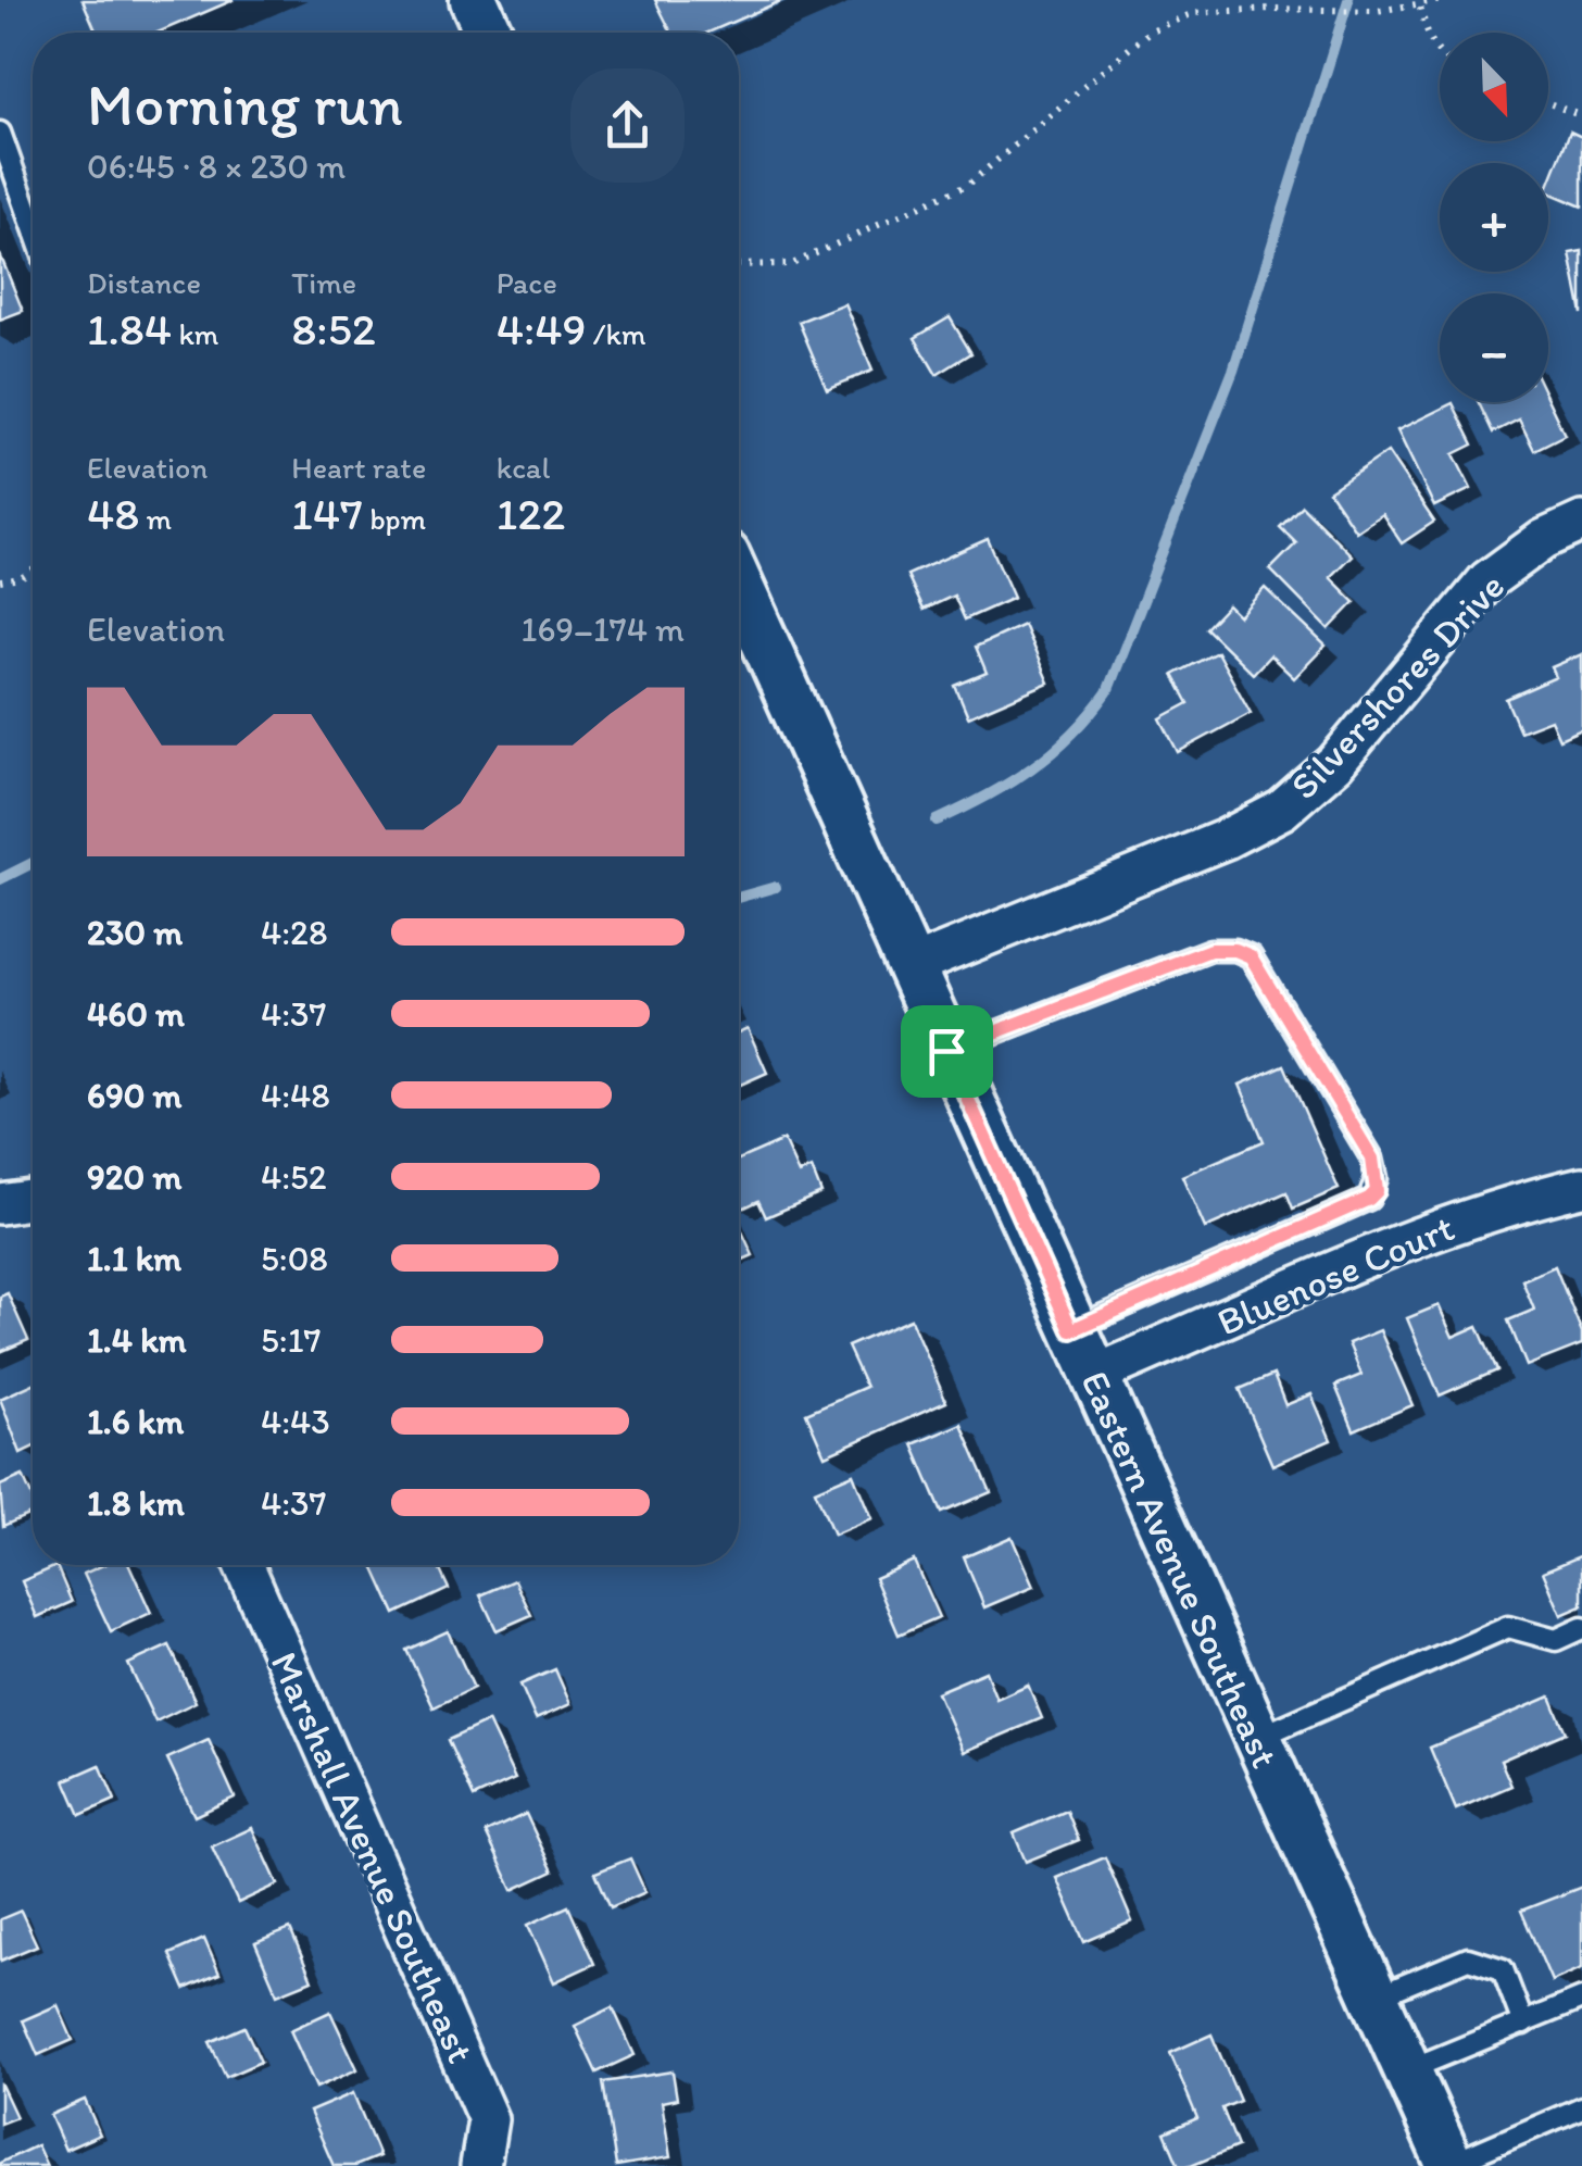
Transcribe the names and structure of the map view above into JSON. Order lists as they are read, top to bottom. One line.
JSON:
{"streets":{"street":["Silvershores Drive","Bluenose Court","Eastern Avenue Southeast","Marshall Avenue Southeast"]},"crossings":[["Silvershores Drive","Eastern Avenue Southeast"],["Bluenose Court","Eastern Avenue Southeast"]],"north":"bottom right","page":{"map_buttons":["+","−"],"heading":["Morning run","06:45 · 8 × 230 m"],"stats":[["Distance","1.84 km"],["Time","8:52"],["Pace","4:49 /km"],["Elevation","48 m"],["Heart rate","147 bpm"],["kcal","122"]],"chart":["Elevation","169–174 m"],"list":[{"name":"230 m","note":"4:28"},{"name":"460 m","note":"4:37"},{"name":"690 m","note":"4:48"},{"name":"920 m","note":"4:52"},{"name":"1.1 km","note":"5:08"},{"name":"1.4 km","note":"5:17"},{"name":"1.6 km","note":"4:43"},{"name":"1.8 km","note":"4:37"}]}}
